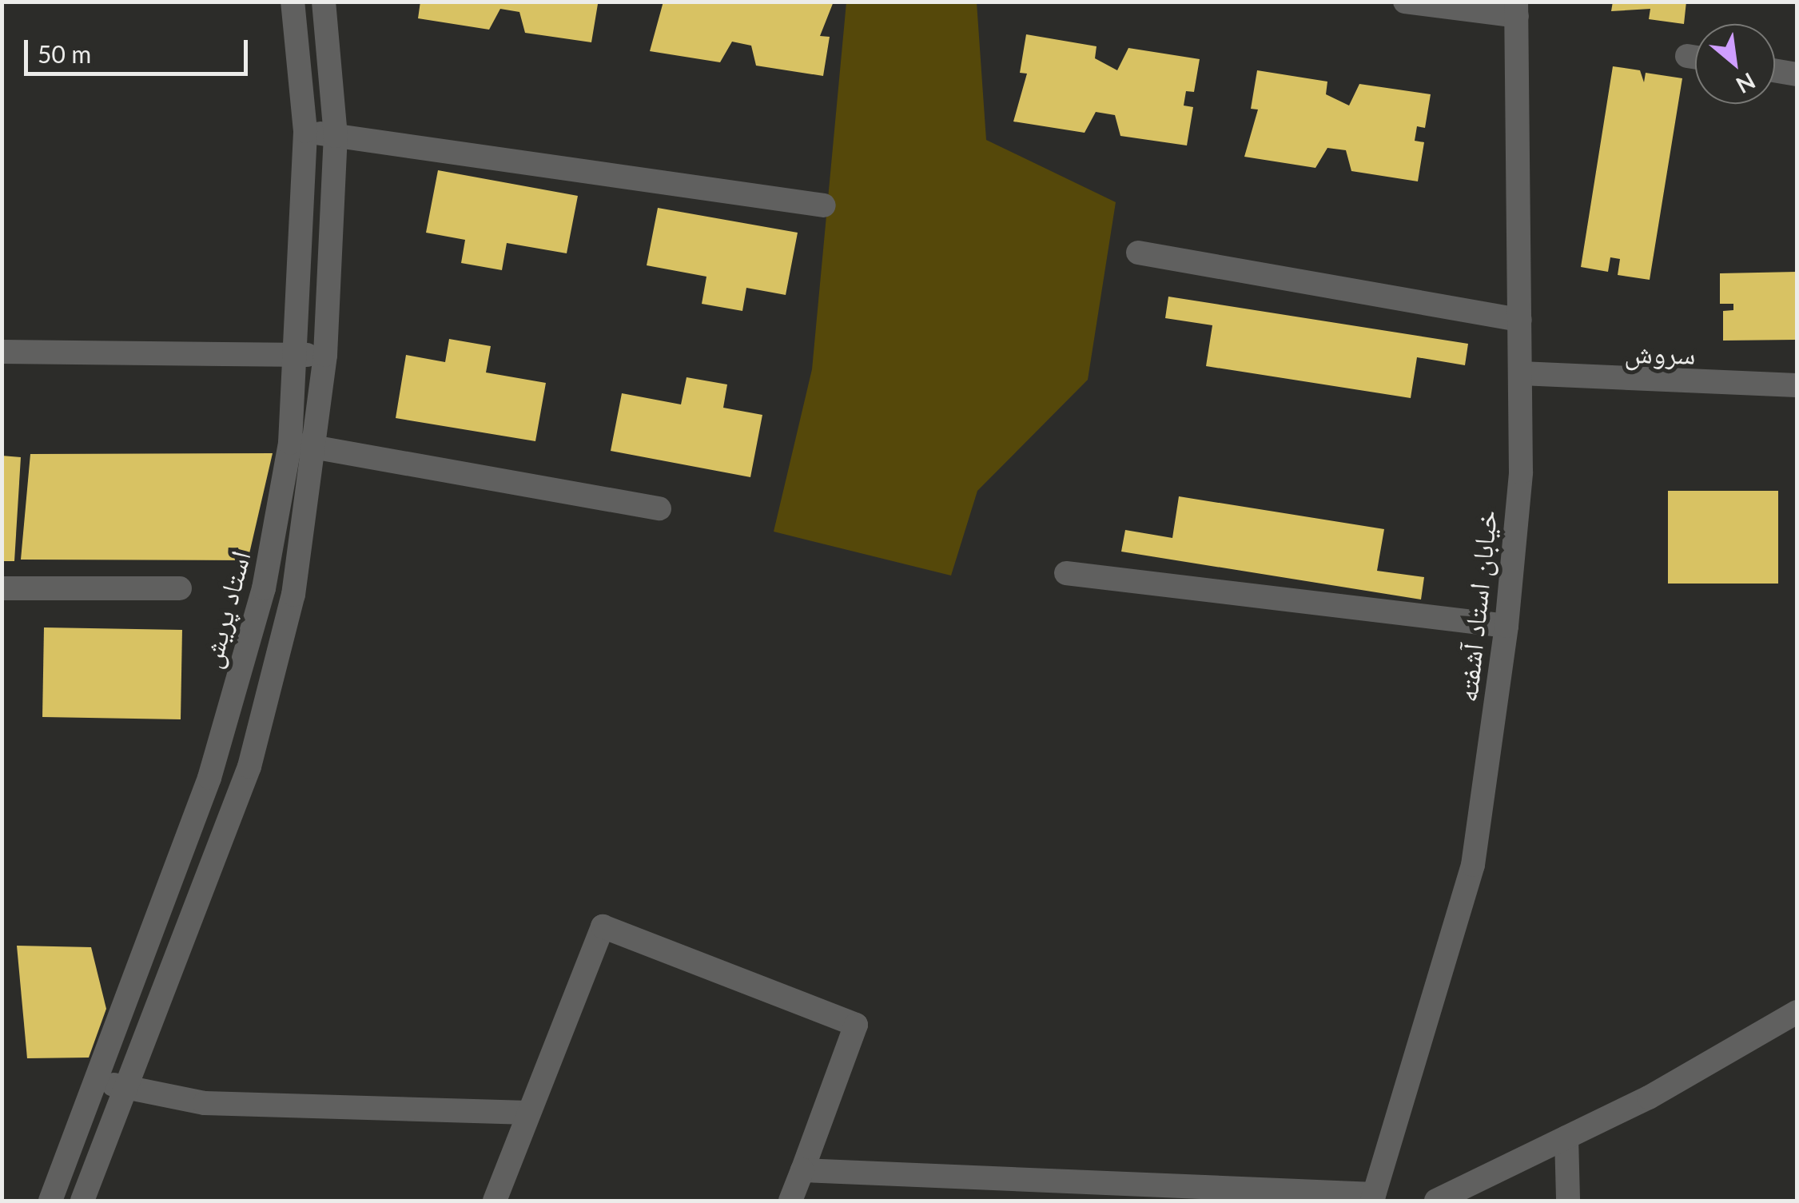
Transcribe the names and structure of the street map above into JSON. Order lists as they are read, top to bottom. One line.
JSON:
{"streets":{"street":["سروش","خیابان استاد آشفته","استاد پریش"]},"crossings":[["سروش","خیابان استاد آشفته"]],"scale_bar":"50 m","north":"bottom right"}
